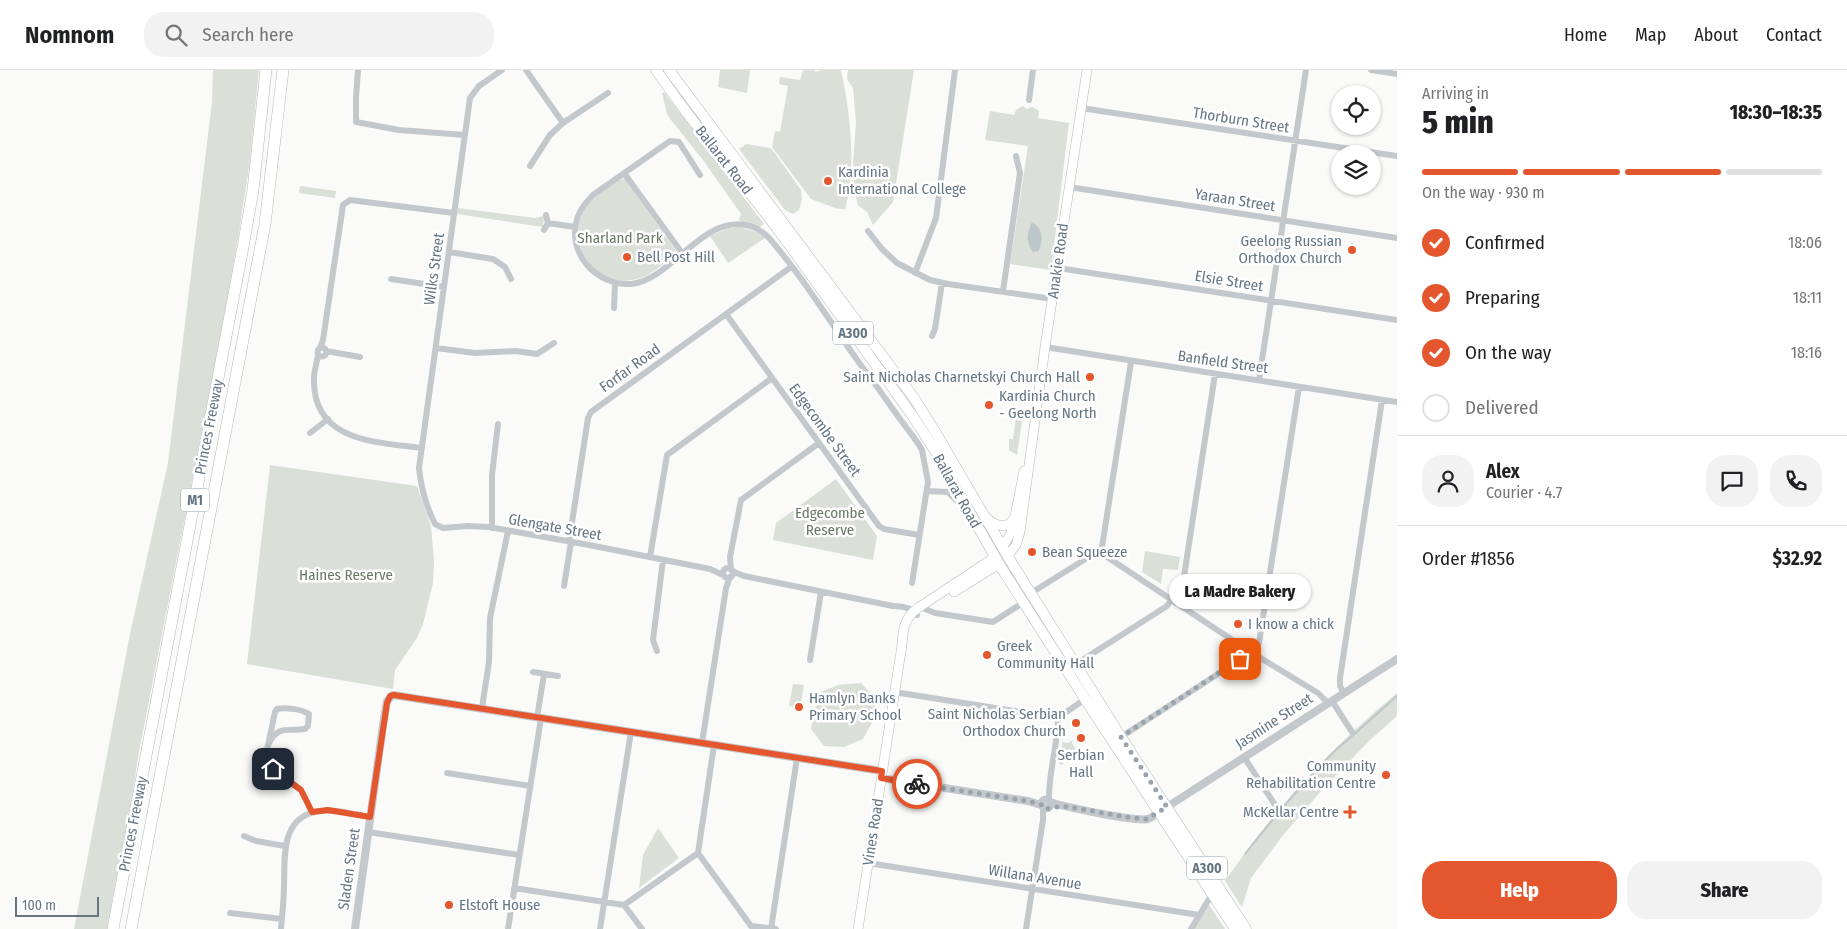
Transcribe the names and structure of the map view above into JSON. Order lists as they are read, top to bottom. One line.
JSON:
{"streets":{"highway":["Ballarat Road","Anakie Road","A300","Princes Freeway","M1"],"main road":["Vines Road"],"street":["Thorburn Street","Yaraan Street","Wilks Street","Elsie Street","Banfield Street","Forfar Road","Edgecombe Street","Glengate Street","Jasmine Street","Sladen Street","Willana Avenue"]},"crossings":[["Thorburn Street","Anakie Road"],["Ballarat Road","Anakie Road"],["Ballarat Road","Forfar Road"],["Ballarat Road","Jasmine Street"],["Yaraan Street","Anakie Road"],["Anakie Road","Elsie Street"],["Anakie Road","Banfield Street"],["Anakie Road","Glengate Street"],["Anakie Road","Vines Road"],["Wilks Street","Glengate Street"],["Forfar Road","Edgecombe Street"],["Forfar Road","Glengate Street"],["Glengate Street","Vines Road"],["Jasmine Street","Vines Road"],["Jasmine Street","Sladen Street"],["Vines Road","Willana Avenue"]],"parks":["Sharland Park","Edgecombe Reserve","Haines Reserve"],"places":{"other":["Kardinia International College","Geelong Russian Orthodox Church","Bell Post Hill","Saint Nicholas Charnetskyi Church Hall","Kardinia Church - Geelong North","Bean Squeeze","I know a chick","Greek Community Hall","La Madre Bakery","Hamlyn Banks Primary School","Saint Nicholas Serbian Orthodox Church","Serbian Hall","Community Rehabilitation Centre","Elstoft House"],"health":["McKellar Centre"]},"scale_bar":"100 m","page":{"header":"Nomnom","search":"Search here","nav":["Home","Map","About","Contact"],"heading":["5 min","Arriving in","18:30–18:35"],"panel":["Alex","Courier · 4.7","Order #1856","$32.92"],"bar":"On the way · 930 m","list":[["Confirmed","18:06"],["Preparing","18:11"],["On the way","18:16"],"Delivered"],"bubble":"La Madre Bakery","buttons":["Help","Share"],"scale":"100 m"}}
